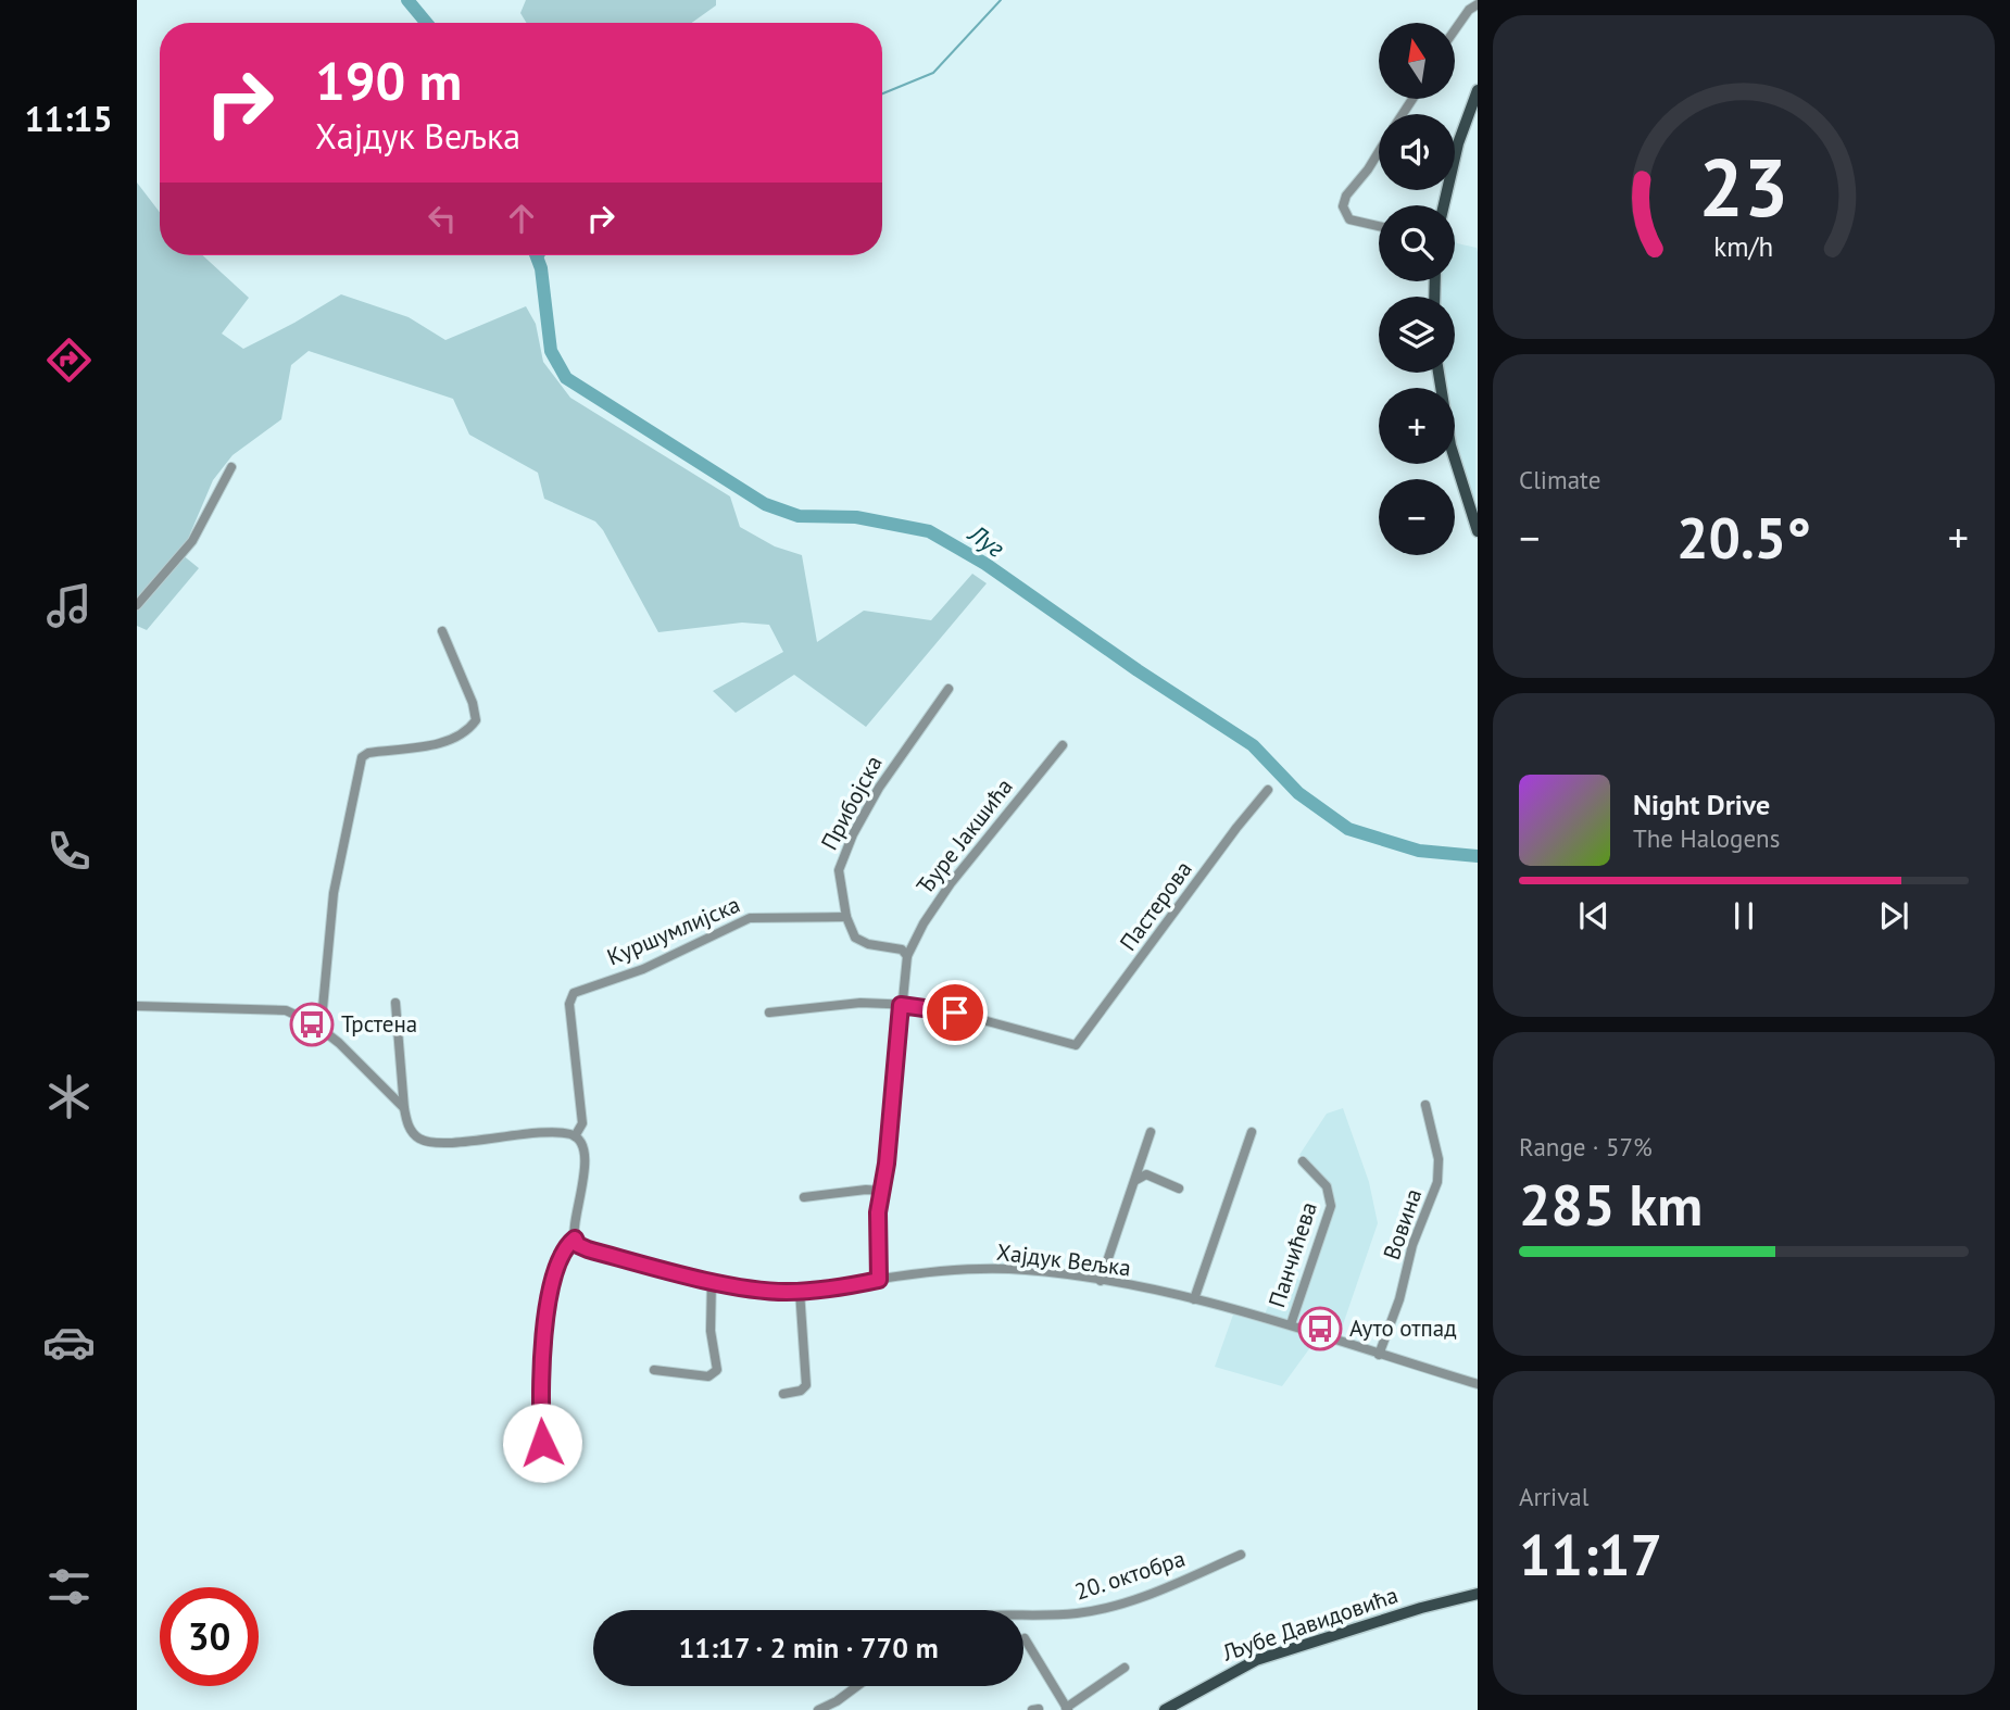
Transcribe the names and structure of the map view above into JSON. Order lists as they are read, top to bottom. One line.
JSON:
{"streets":{"main road":["Љубе Давидовића"],"street":["Прибојска","Ђуре Јакшића","Пастерова","Куршумлијска","Вовина","Панчићева","Хајдук Вељка","20. октобра"]},"crossings":[["Прибојска","Куршумлијска"],["Ђуре Јакшића","Пастерова"],["Ђуре Јакшића","Хајдук Вељка"],["Вовина","Хајдук Вељка"],["Панчићева","Хајдук Вељка"]],"water":["Луг"],"places":{"bus stop":["Трстена","Ауто отпад"]},"north":"top","page":{"tabs":"11:15","map_buttons":["+","−"],"turn":["190 m","Хајдук Вељка"],"tile":["Climate",["Range · 57%","285 km"],["Arrival","11:17"]],"heat":["−","20.5°","+"],"song":["Night Drive","The Halogens"],"limit":"30","trip":"11:17 · 2 min · 770 m","gauge":["23","km/h"]}}
